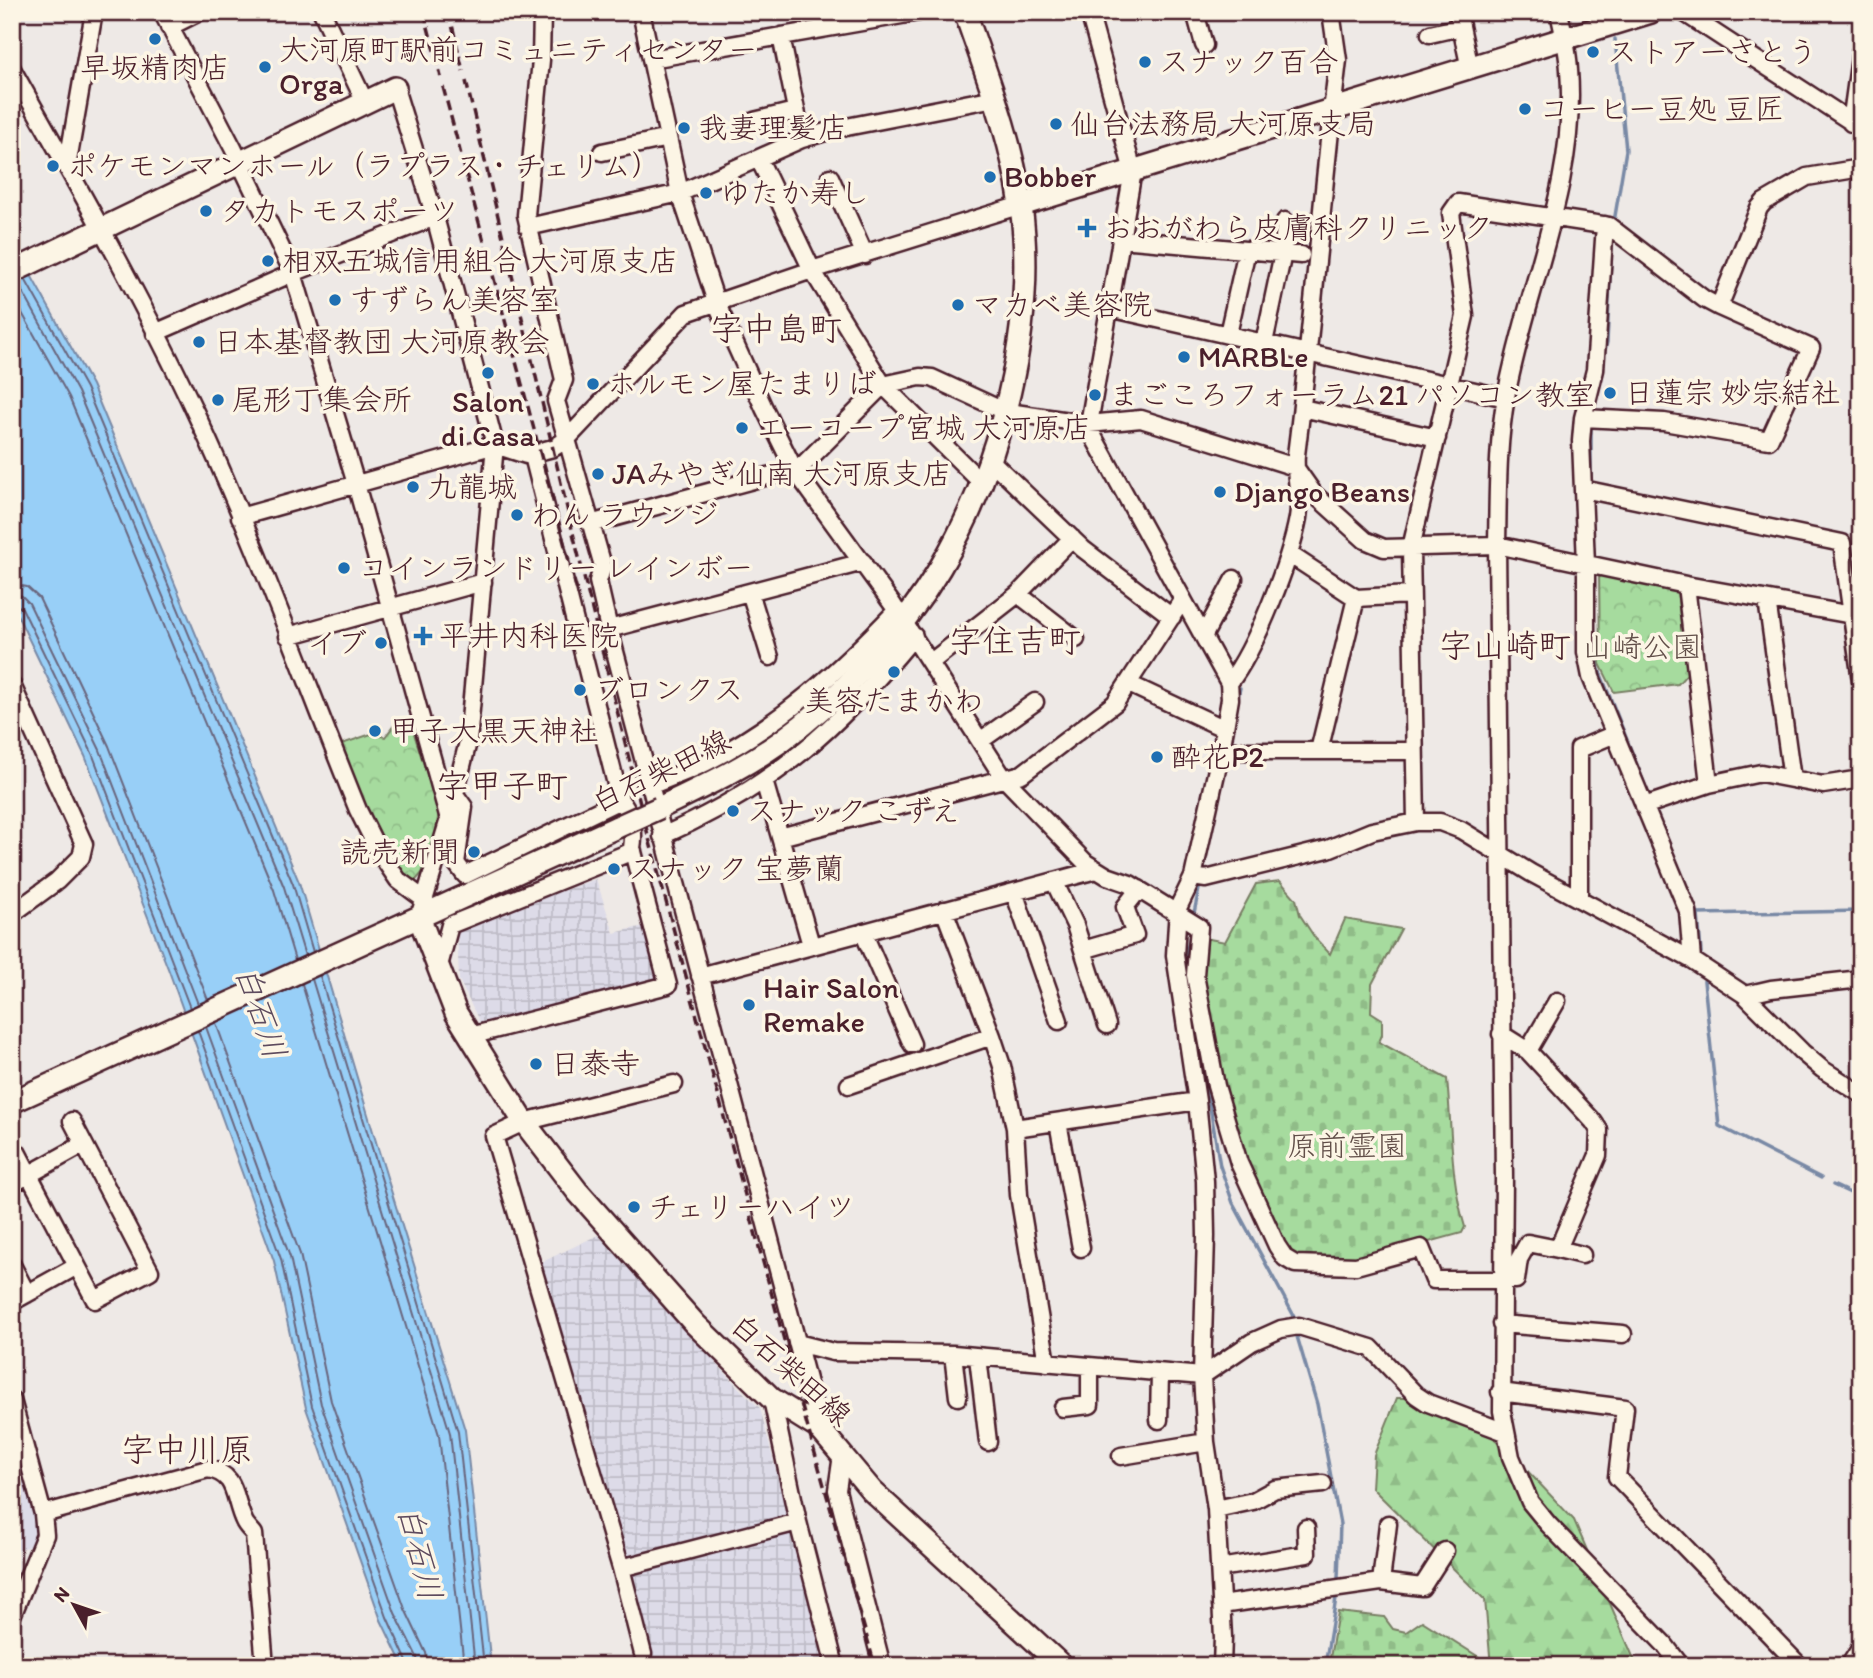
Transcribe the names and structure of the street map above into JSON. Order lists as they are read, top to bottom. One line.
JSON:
{"streets":{"main road":["白石柴田線"]},"districts":["字中島町","字住吉町","字山崎町","字甲子町","字中川原"],"water":["白石川"],"parks":["山崎公園","原前霊園"],"places":{"other":["早坂精肉店","ストアーさとう","スナック百合","大河原町駅前コミュニティセンター Orga","コーヒー豆処 豆匠","仙台法務局 大河原支局","我妻理髪店","ポケモンマンホール（ラプラス・チェリム）","Bobber","ゆたか寿し","タカトモスポーツ","相双五城信用組合 大河原支店","すずらん美容室","マカベ美容院","日本基督教団 大河原教会","MARBLe","Salon di Casa","ホルモン屋たまりば","日蓮宗 妙宗結社","まごころフォーラム21 パソコン教室","尾形丁集会所","エーコープ宮城 大河原店","JAみやぎ仙南 大河原支店","九龍城","Django Beans","わん ラウンジ","コインランドリー レインボー","イブ","美容たまかわ","ブロンクス","甲子大黒天神社","酔花P2","スナック こずえ","読売新聞","スナック 宝夢蘭","Hair Salon Remake","日泰寺","チェリーハイツ"],"health":["おおがわら皮膚科クリニック","平井内科医院"]},"north":"top left"}
